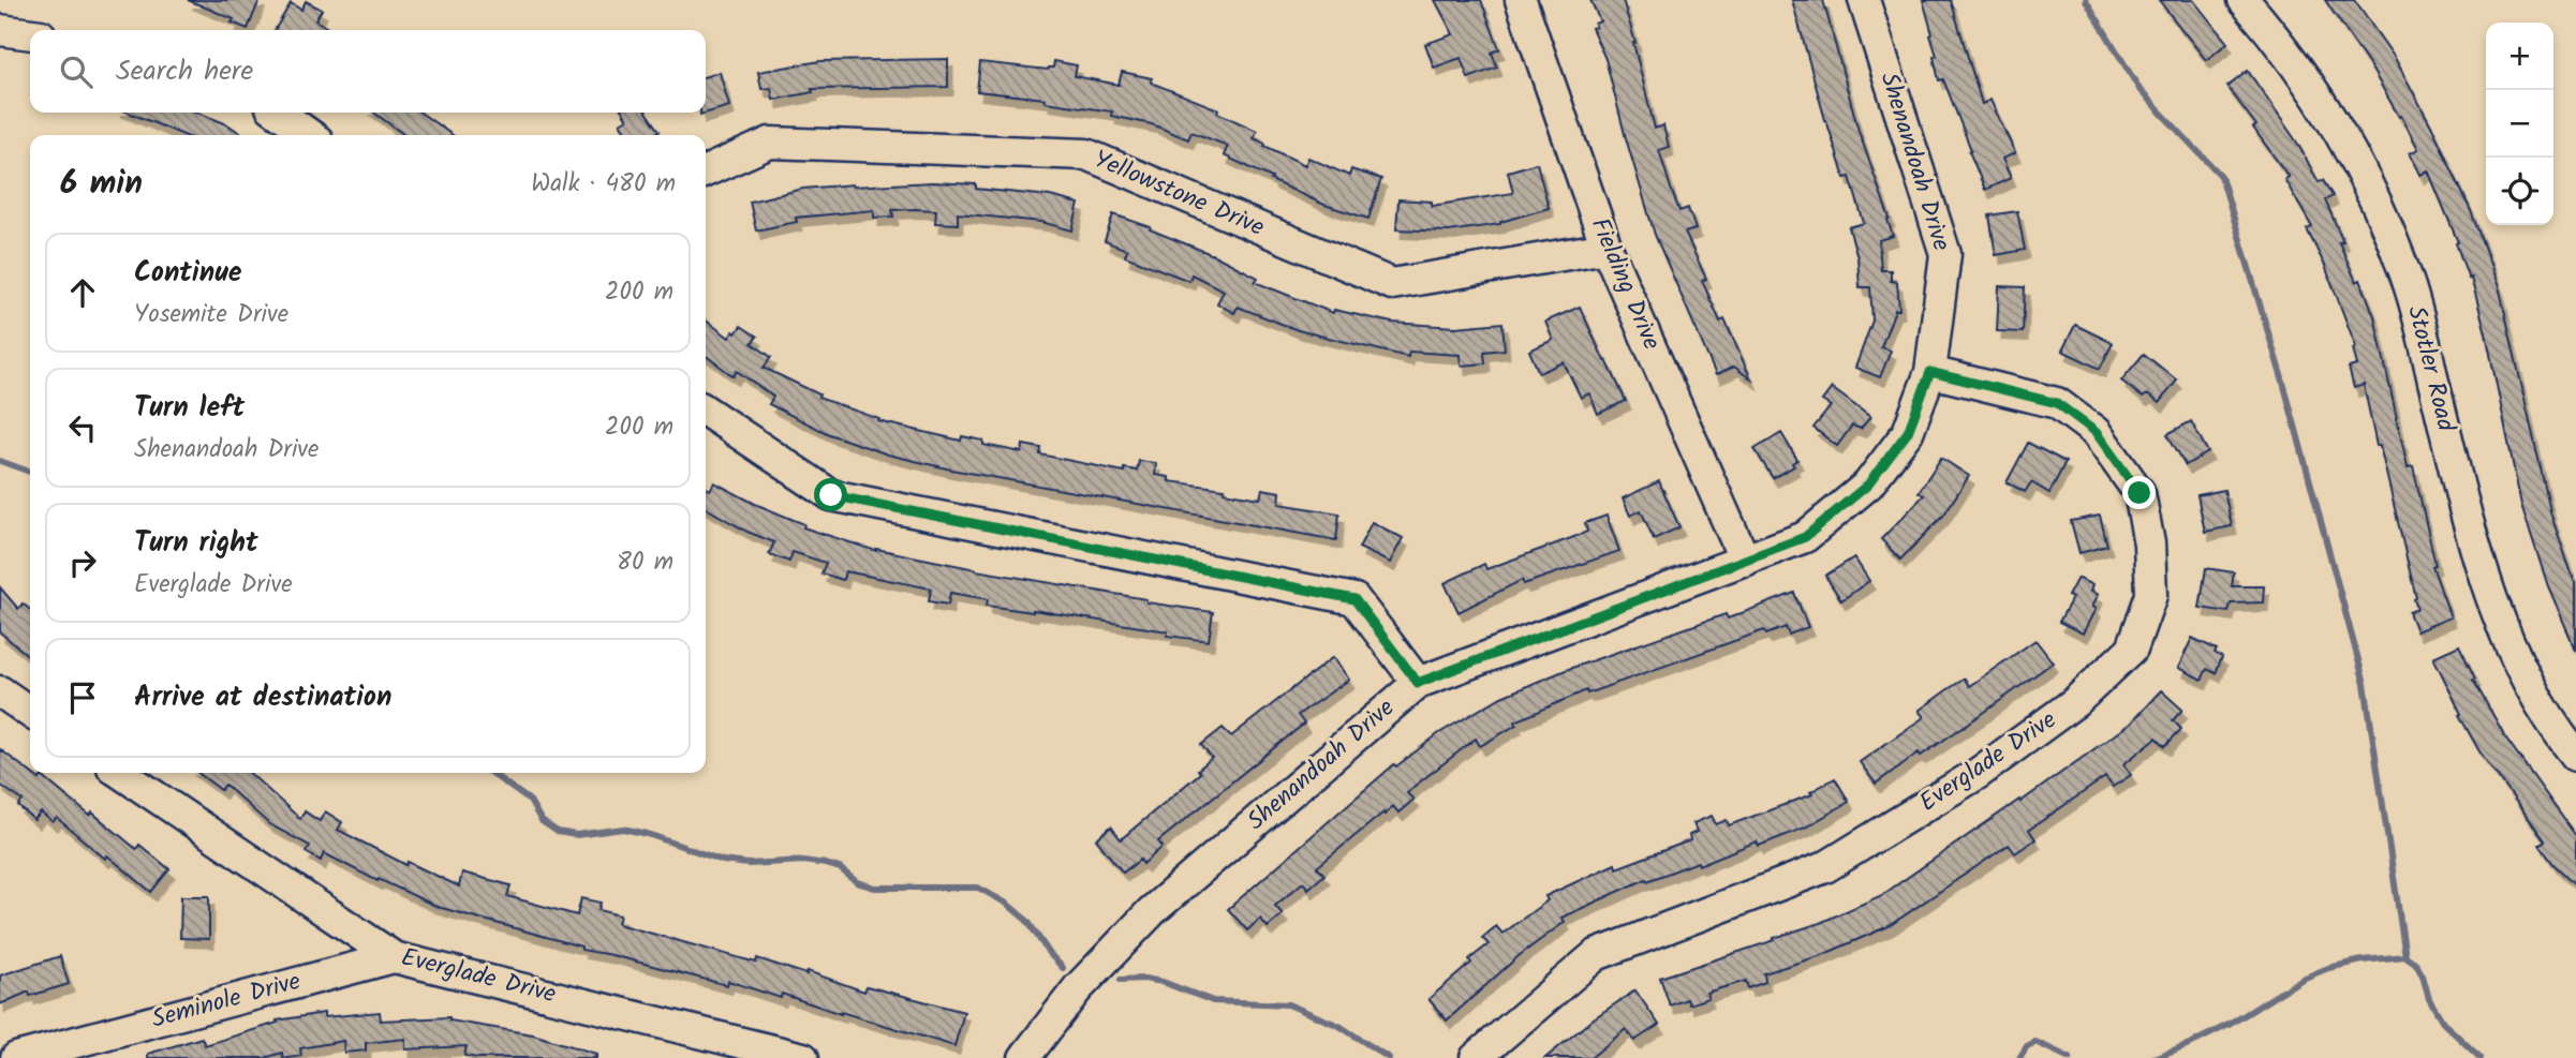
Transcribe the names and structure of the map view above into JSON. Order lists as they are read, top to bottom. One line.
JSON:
{"streets":{"street":["Shenandoah Drive","Yellowstone Drive","Fielding Drive","Stotler Road","Everglade Drive","Seminole Drive"]},"crossings":[["Shenandoah Drive","Fielding Drive"],["Shenandoah Drive","Everglade Drive"],["Yellowstone Drive","Fielding Drive"],["Everglade Drive","Seminole Drive"]],"page":{"map_buttons":["+","−"],"search":"Search here","heading":["6 min","Walk · 480 m"],"list":[["Continue","Yosemite Drive","200 m"],["Turn left","Shenandoah Drive","200 m"],["Turn right","Everglade Drive","80 m"],"Arrive at destination"]}}
